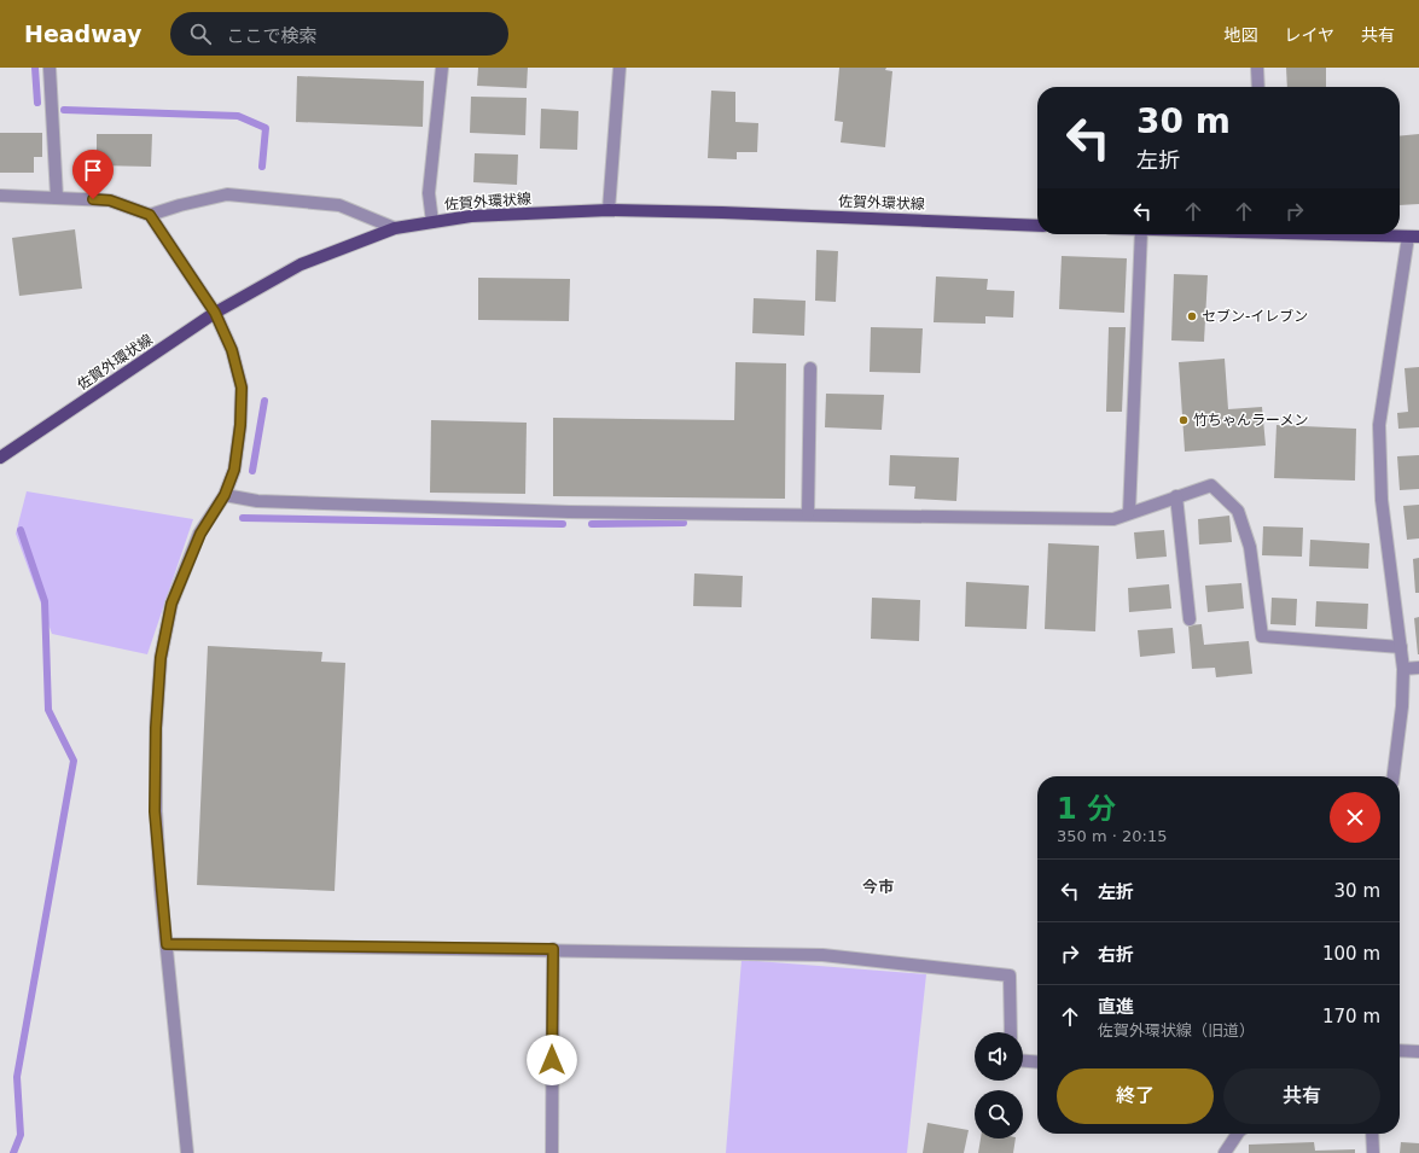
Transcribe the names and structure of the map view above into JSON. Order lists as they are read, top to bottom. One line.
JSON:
{"streets":{"main road":["佐賀外環状線"]},"districts":["今市"],"places":["セブン-イレブン","竹ちゃんラーメン"],"page":{"header":"Headway","search":"ここで検索","nav":["地図","レイヤ","共有"],"turn":["30 m","左折"],"heading":["1 分","350 m · 20:15"],"list":[{"name":"左折","value":"30 m"},{"name":"右折","value":"100 m"},{"name":"直進","note":"佐賀外環状線（旧道）","value":"170 m"}],"buttons":["終了","共有"]}}
